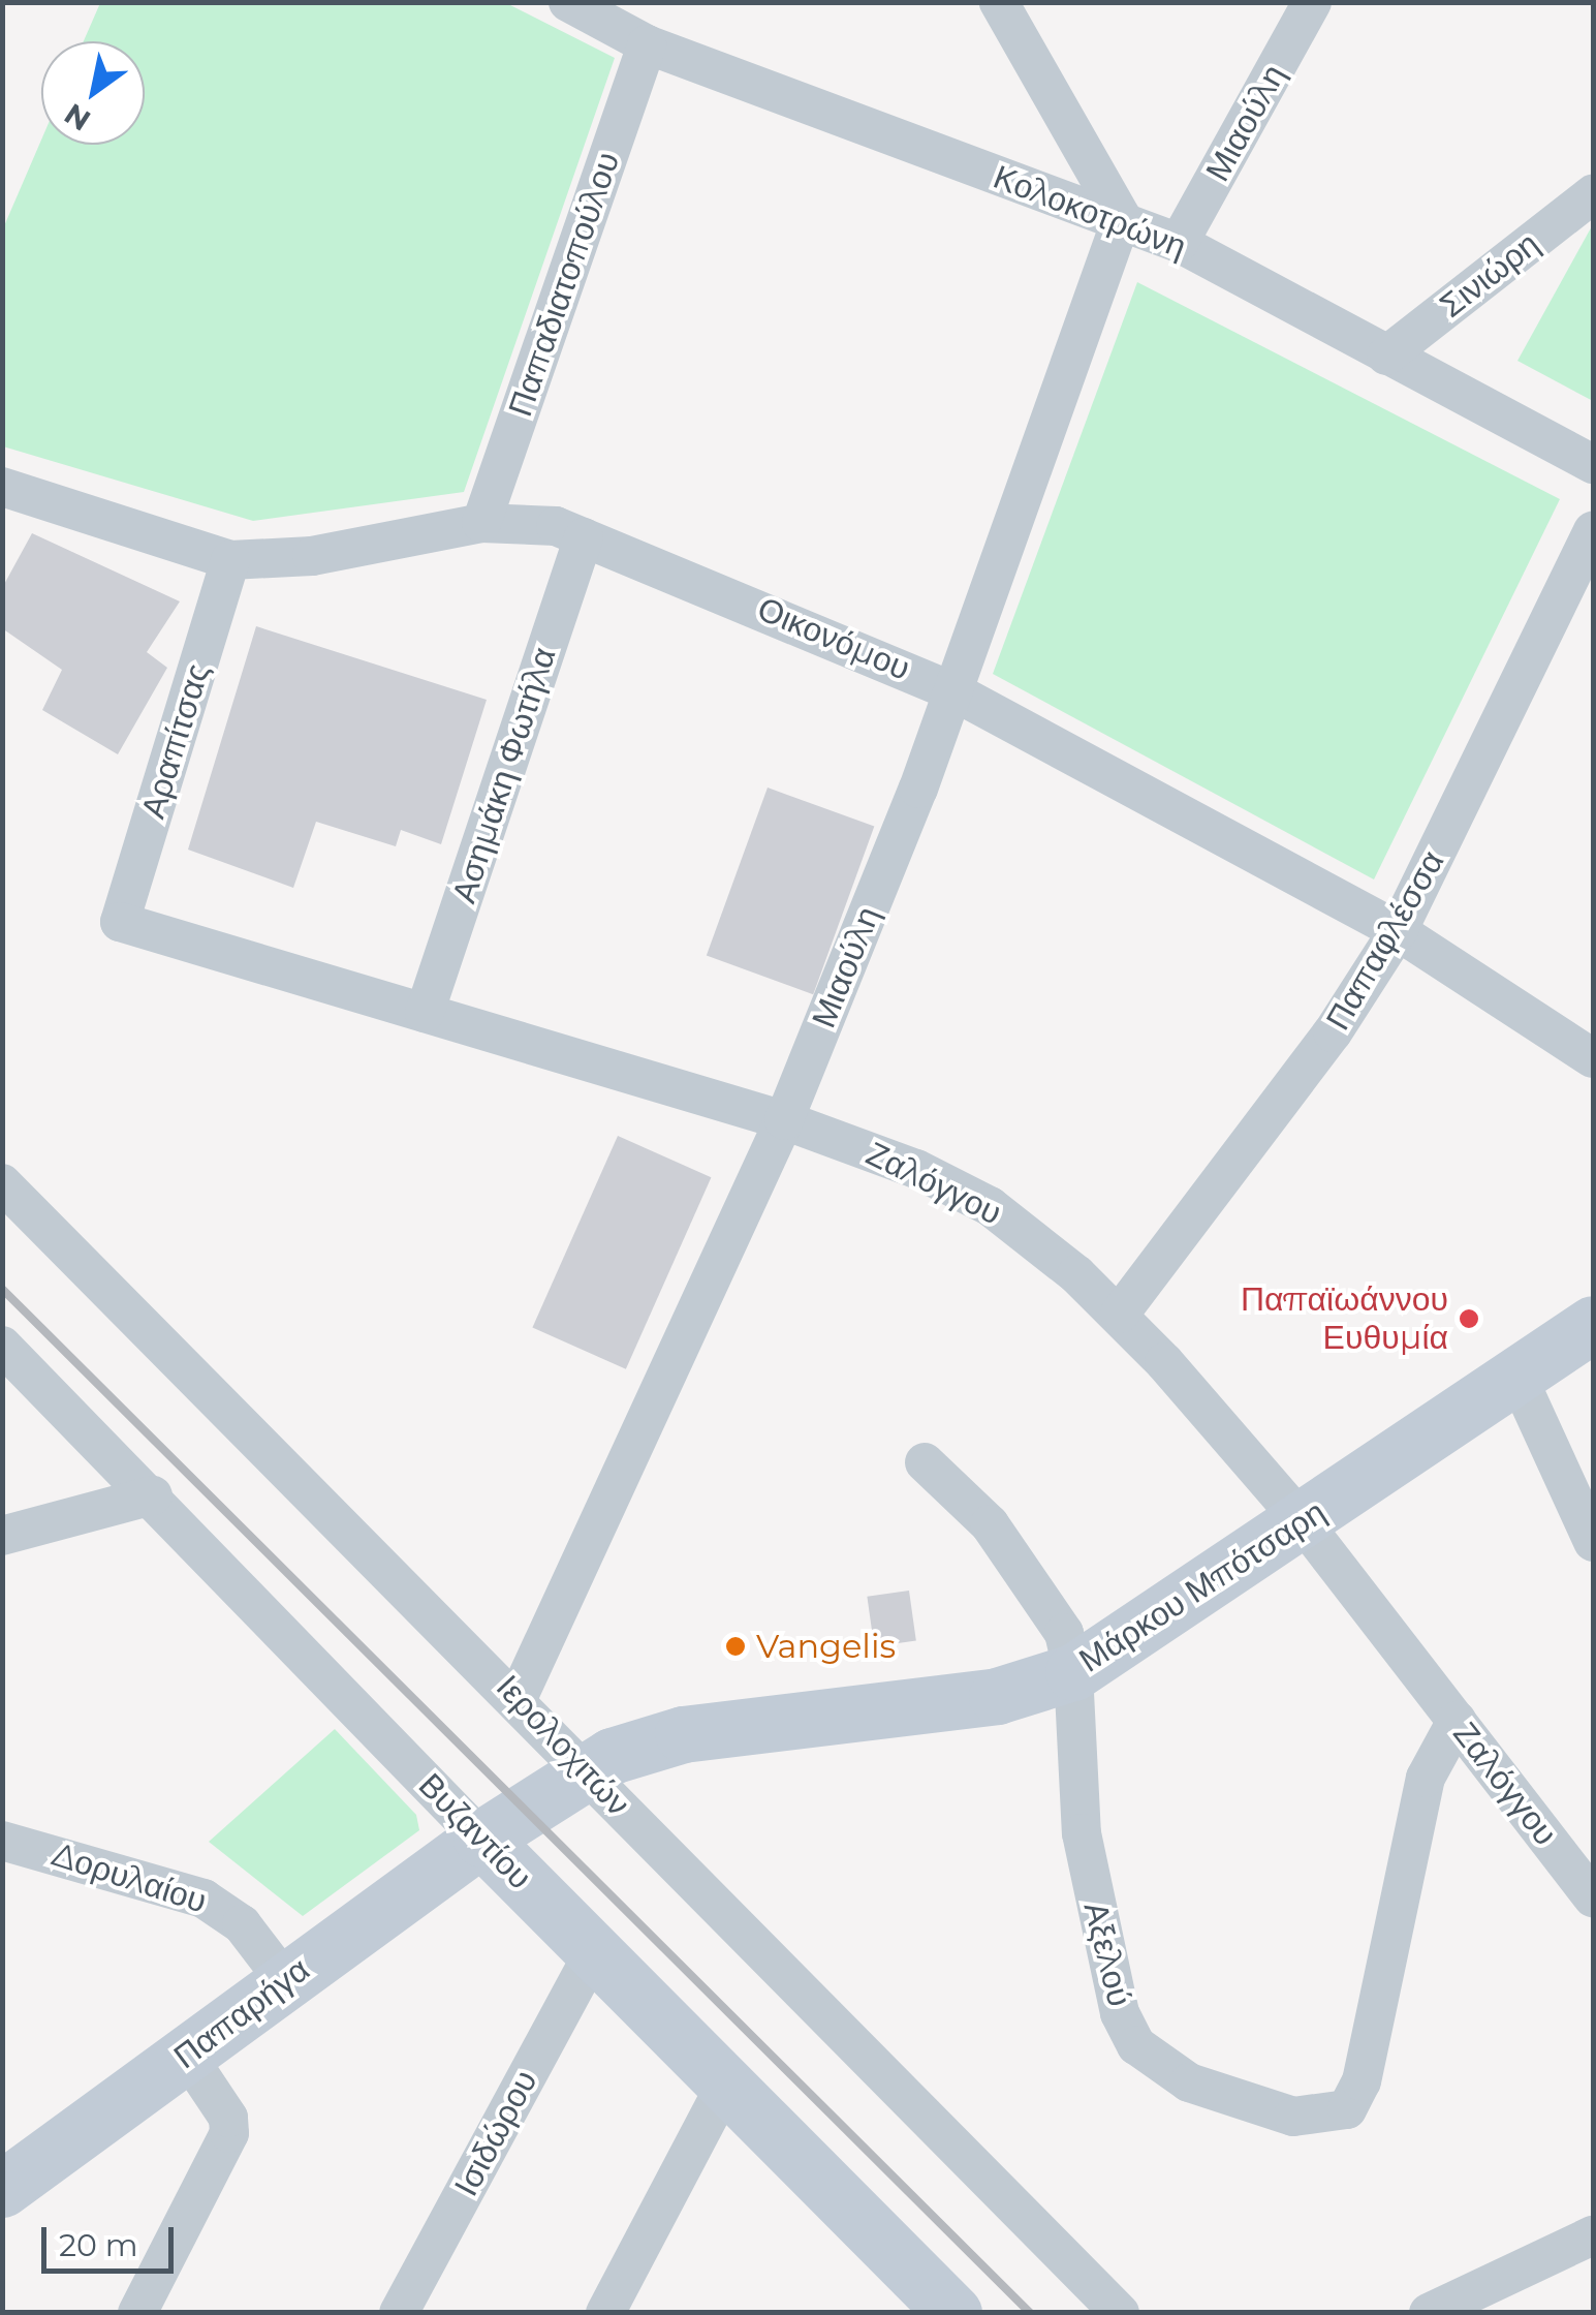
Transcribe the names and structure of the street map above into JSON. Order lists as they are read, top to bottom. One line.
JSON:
{"streets":{"street":["Μιαούλη","Κολοκοτρώνη","Σινιώρη","Παπαδιατοπούλου","Οικονόμου","Αραπίτσας","Ασημάκη Φωτήλα","Παπαφλέσσα","Ζαλόγγου","Μάρκου Μπότσαρη","Ιερολοχιτών","Βυζαντίου","Δορυλαίου","Αξελού","Παπαρήγα","Ισιδώρου"]},"crossings":[["Μιαούλη","Κολοκοτρώνη"],["Μιαούλη","Οικονόμου"],["Μιαούλη","Ζαλόγγου"],["Μιαούλη","Ιερολοχιτών"],["Κολοκοτρώνη","Σινιώρη"],["Κολοκοτρώνη","Παπαδιατοπούλου"],["Παπαδιατοπούλου","Οικονόμου"],["Οικονόμου","Αραπίτσας"],["Οικονόμου","Ασημάκη Φωτήλα"],["Οικονόμου","Παπαφλέσσα"],["Αραπίτσας","Ζαλόγγου"],["Ασημάκη Φωτήλα","Ζαλόγγου"],["Παπαφλέσσα","Ζαλόγγου"],["Ζαλόγγου","Μάρκου Μπότσαρη"],["Ζαλόγγου","Αξελού"],["Μάρκου Μπότσαρη","Ιερολοχιτών"],["Μάρκου Μπότσαρη","Βυζαντίου"],["Μάρκου Μπότσαρη","Αξελού"],["Μάρκου Μπότσαρη","Παπαρήγα"],["Βυζαντίου","Παπαρήγα"],["Βυζαντίου","Ισιδώρου"],["Δορυλαίου","Παπαρήγα"]],"places":["Παπαϊωάννου Ευθυμία","Vangelis"],"scale_bar":"20 m","north":"bottom left"}
